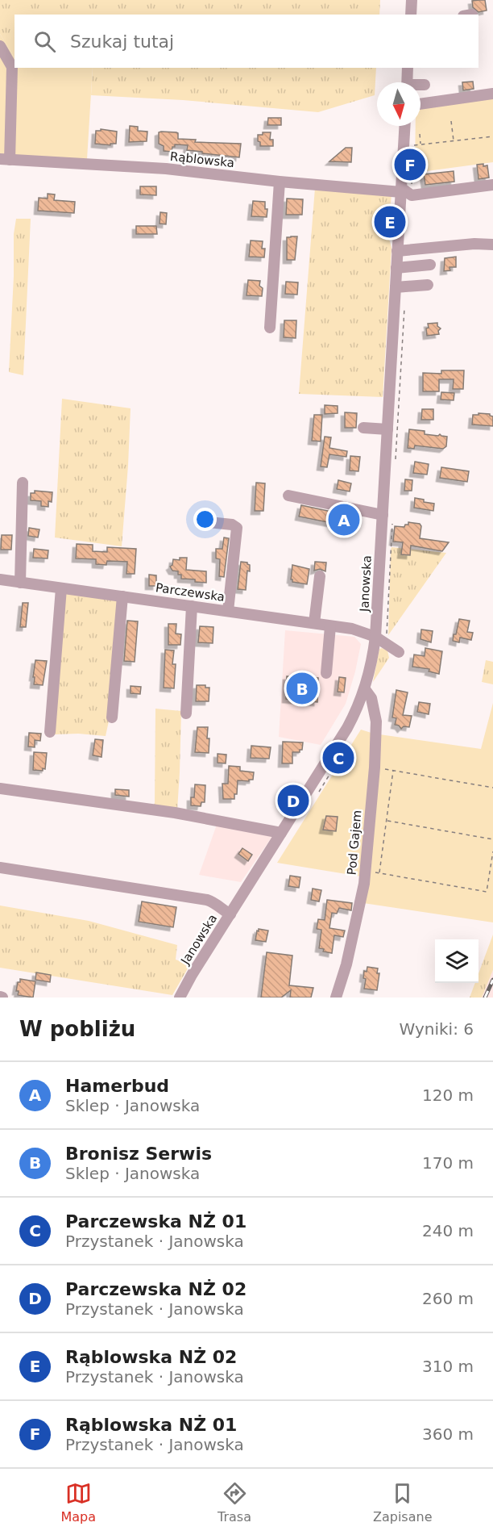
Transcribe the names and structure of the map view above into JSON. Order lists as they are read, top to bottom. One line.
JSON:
{"streets":{"street":["Rąblowska","Janowska","Parczewska","Pod Gajem"]},"crossings":[["Rąblowska","Janowska"],["Janowska","Parczewska"],["Janowska","Pod Gajem"]],"north":"bottom","page":{"search":"Szukaj tutaj","pins":["F","E","A","B","C","D"],"heading":["W pobliżu","Wyniki: 6"],"list":[{"mark":"A","name":"Hamerbud","note":"Sklep · Janowska","value":"120 m"},{"mark":"B","name":"Bronisz Serwis","note":"Sklep · Janowska","value":"170 m"},{"mark":"C","name":"Parczewska NŻ 01","note":"Przystanek · Janowska","value":"240 m"},{"mark":"D","name":"Parczewska NŻ 02","note":"Przystanek · Janowska","value":"260 m"},{"mark":"E","name":"Rąblowska NŻ 02","note":"Przystanek · Janowska","value":"310 m"},{"mark":"F","name":"Rąblowska NŻ 01","note":"Przystanek · Janowska","value":"360 m"}],"nav":["Mapa","Trasa","Zapisane"]}}
